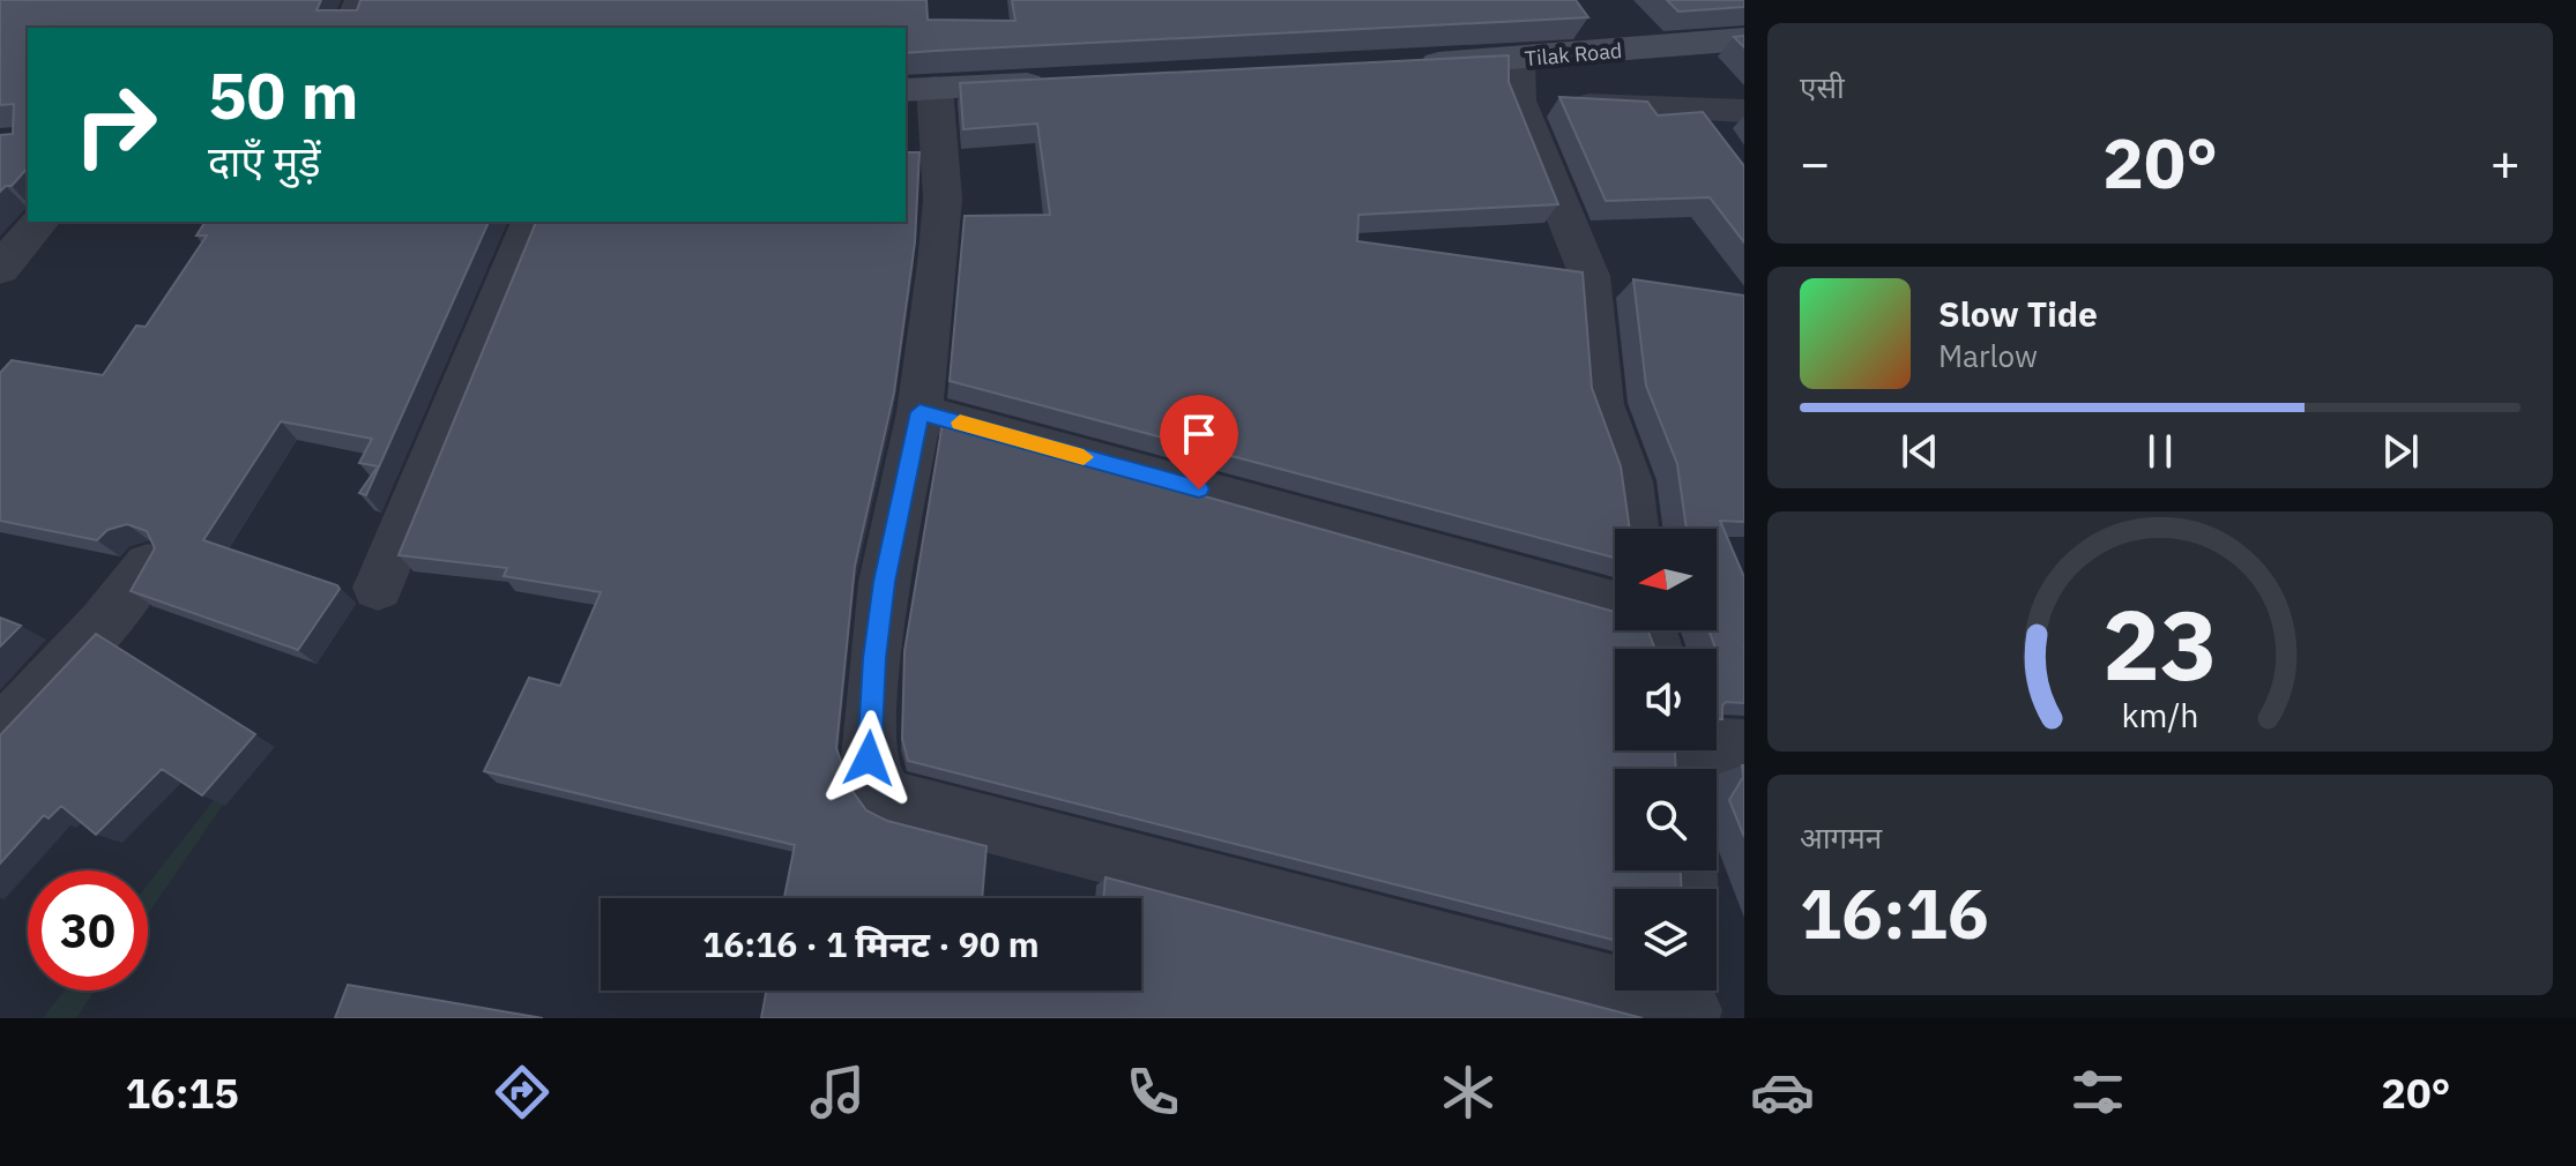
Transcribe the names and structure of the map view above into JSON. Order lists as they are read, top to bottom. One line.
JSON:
{"streets":{"main road":["Tilak Road"]},"north":"left","page":{"tile":["एसी",["आगमन","16:16"]],"turn":["50 m","दाएँ मुड़ें"],"heat":["−","20°","+"],"song":["Slow Tide","Marlow"],"limit":"30","trip":"16:16 · 1 मिनट · 90 m","tabs":["16:15","20°"],"gauge":["23","km/h"]}}
